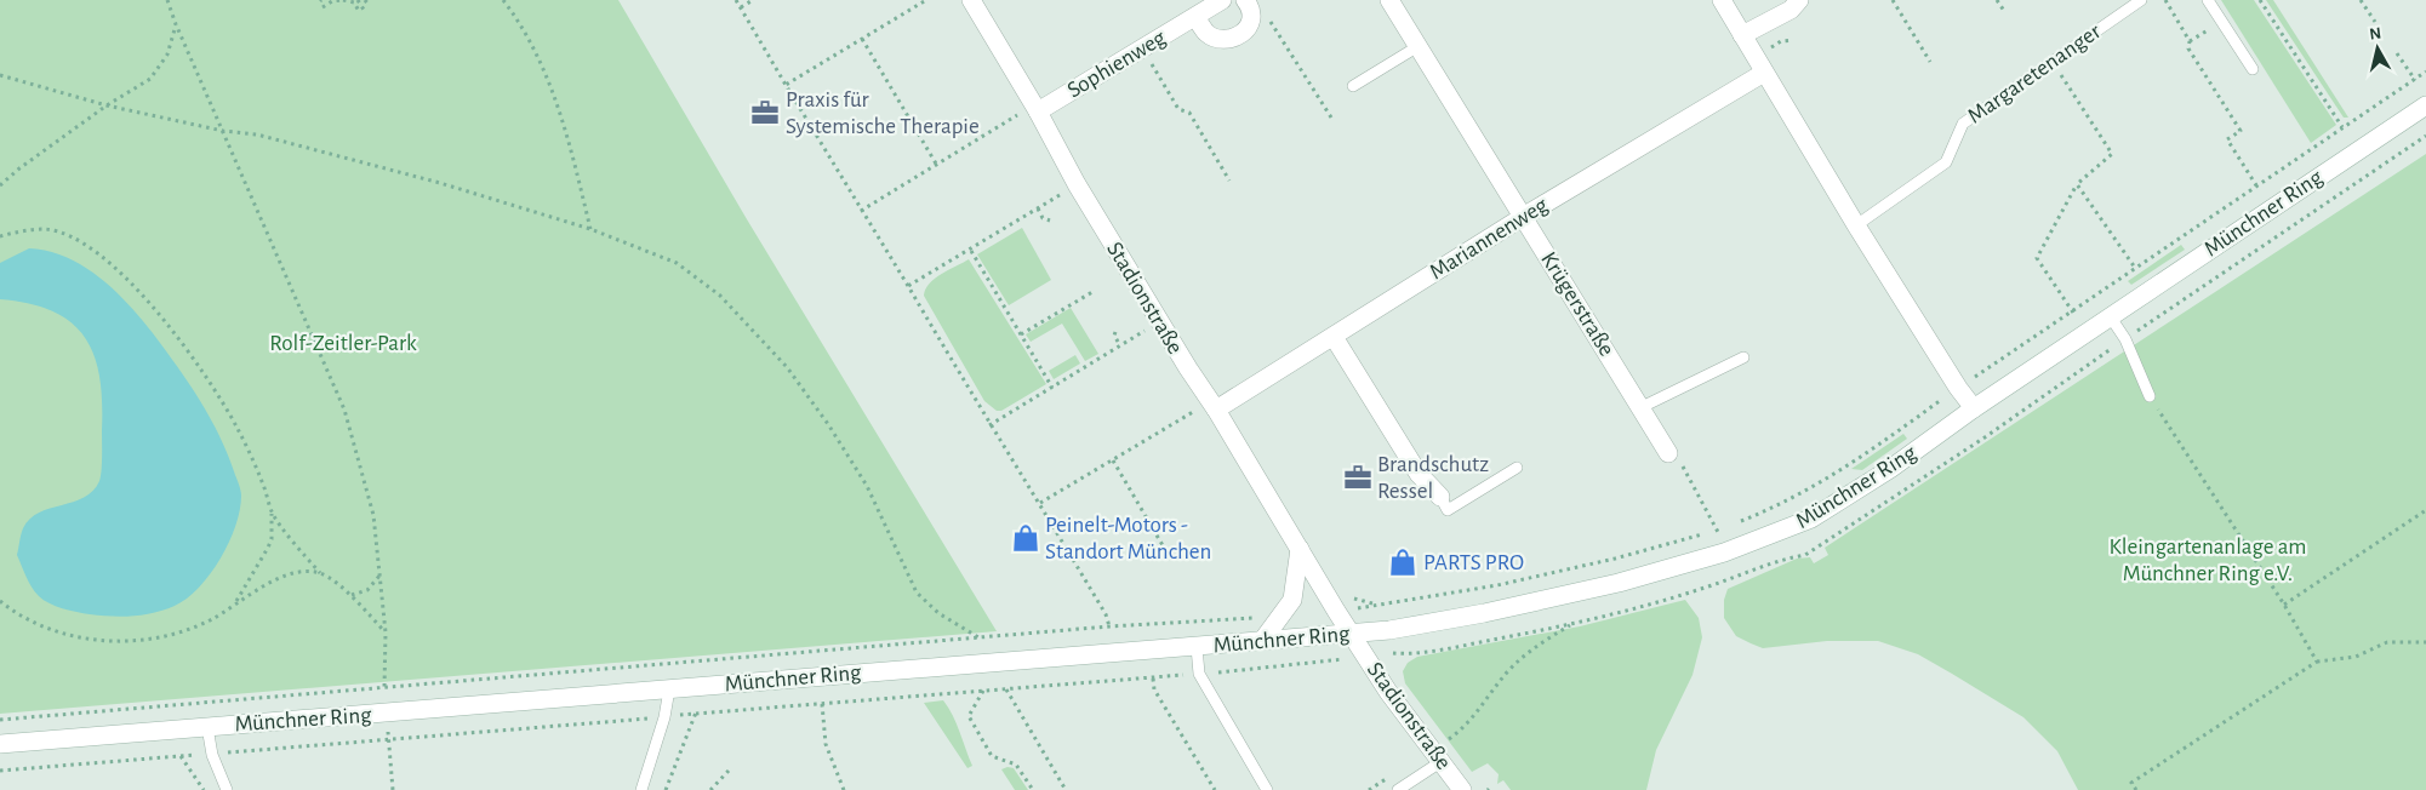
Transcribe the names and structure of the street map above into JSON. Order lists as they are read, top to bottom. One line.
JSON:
{"streets":{"street":["Sophienweg","Münchner Ring","Mariannenweg","Stadionstraße","Krügerstraße"],"lane":["Margaretenanger"]},"crossings":[["Sophienweg","Stadionstraße"],["Münchner Ring","Stadionstraße"],["Mariannenweg","Stadionstraße"],["Mariannenweg","Krügerstraße"]],"parks":["Rolf-Zeitler-Park","Kleingartenanlage am Münchner Ring e.V."],"places":{"office":["Praxis für Systemische Therapie","Brandschutz Ressel"],"shop":["Peinelt-Motors - Standort München","PARTS PRO"]},"north":"top"}
